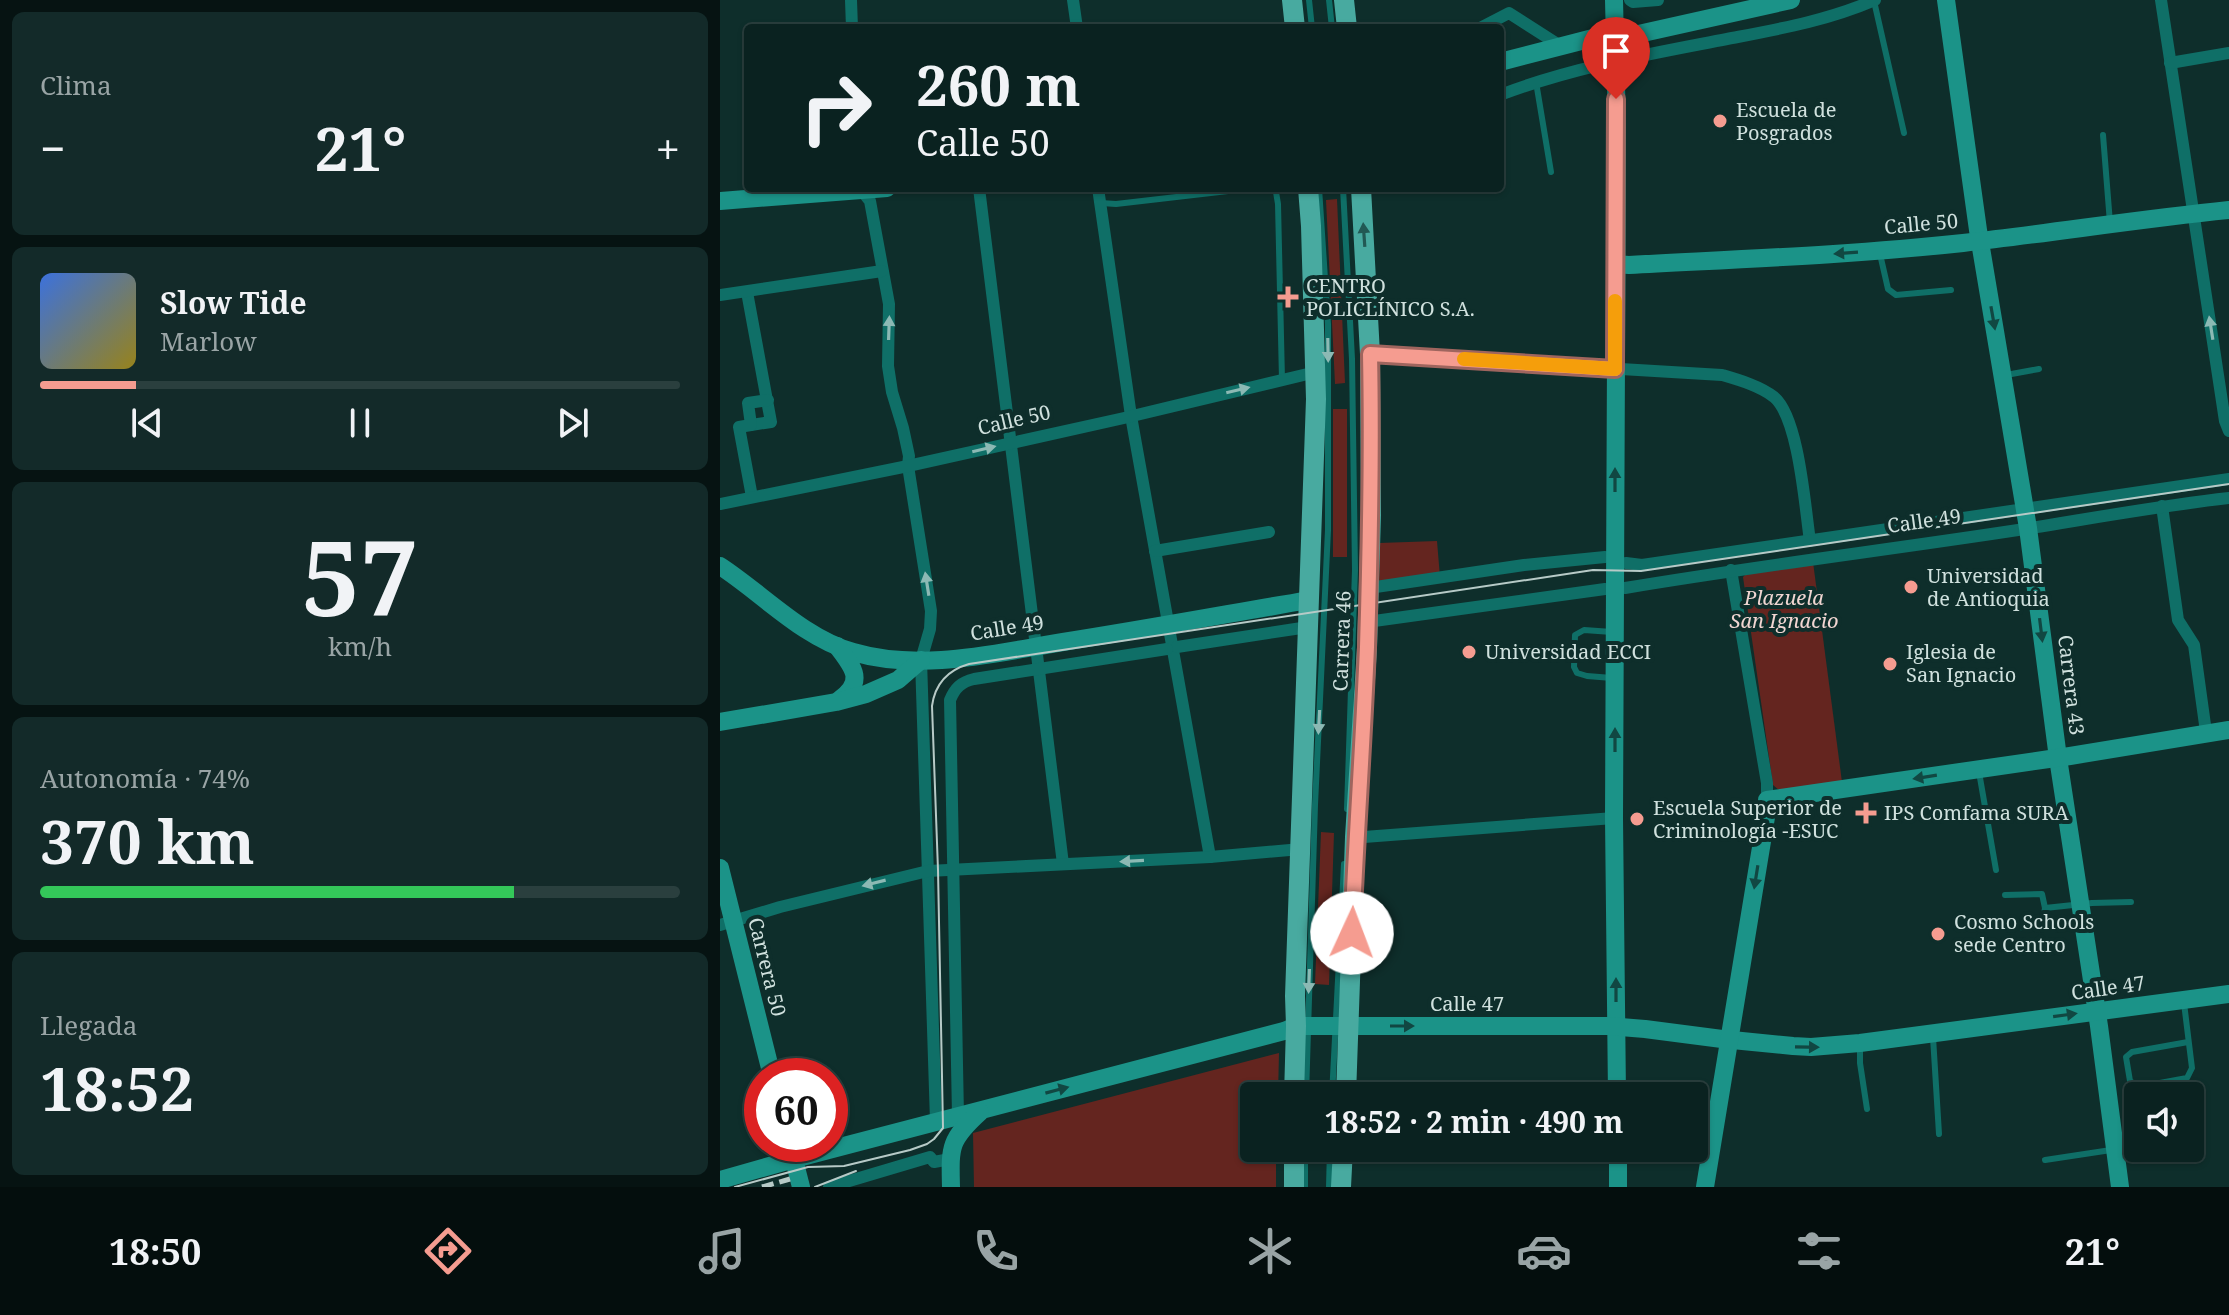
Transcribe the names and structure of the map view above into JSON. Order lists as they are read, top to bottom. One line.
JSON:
{"streets":{"main road":["Carrera 46"],"street":["Calle 50","Calle 49","Carrera 43","Carrera 50","Calle 47"]},"crossings":[["Calle 50","Carrera 46"],["Calle 50","Carrera 43"],["Calle 49","Carrera 46"],["Calle 49","Carrera 43"],["Carrera 46","Calle 47"],["Carrera 43","Calle 47"]],"one_way":["Calle 47"],"parks":["Plazuela San Ignacio"],"places":{"other":["Escuela de Posgrados","Universidad de Antioquia","Universidad ECCI","Iglesia de San Ignacio","Escuela Superior de Criminología -ESUC","Cosmo Schools sede Centro"],"health":["CENTRO POLICLÍNICO S.A.","IPS Comfama SURA"]},"page":{"tile":["Clima",["57","km/h"],["Autonomía · 74%","370 km"],["Llegada","18:52"]],"turn":["260 m","Calle 50"],"heat":["−","21°","+"],"song":["Slow Tide","Marlow"],"limit":"60","trip":"18:52 · 2 min · 490 m","tabs":["18:50","21°"]}}
